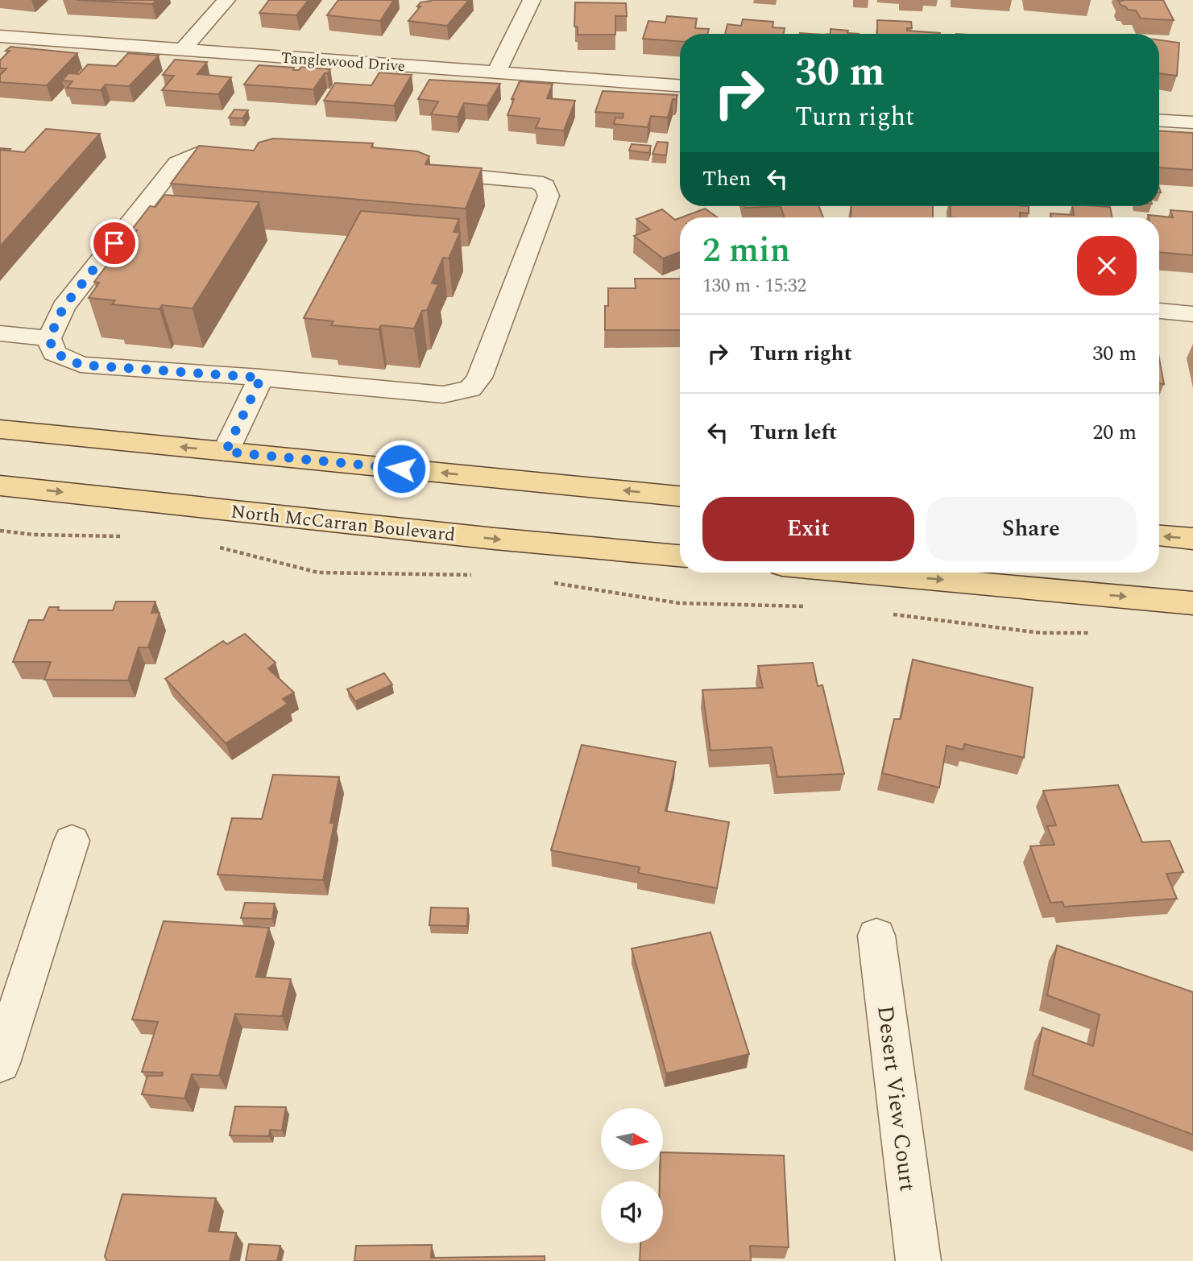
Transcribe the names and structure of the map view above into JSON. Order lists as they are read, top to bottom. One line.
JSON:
{"streets":{"main road":["North McCarran Boulevard"],"street":["Tanglewood Drive","Desert View Court"]},"north":"right","page":{"turn":["30 m","Turn right"],"then":"Then","heading":["2 min","130 m · 15:32"],"list":[{"name":"Turn right","value":"30 m"},{"name":"Turn left","value":"20 m"}],"buttons":["Exit","Share"]}}
